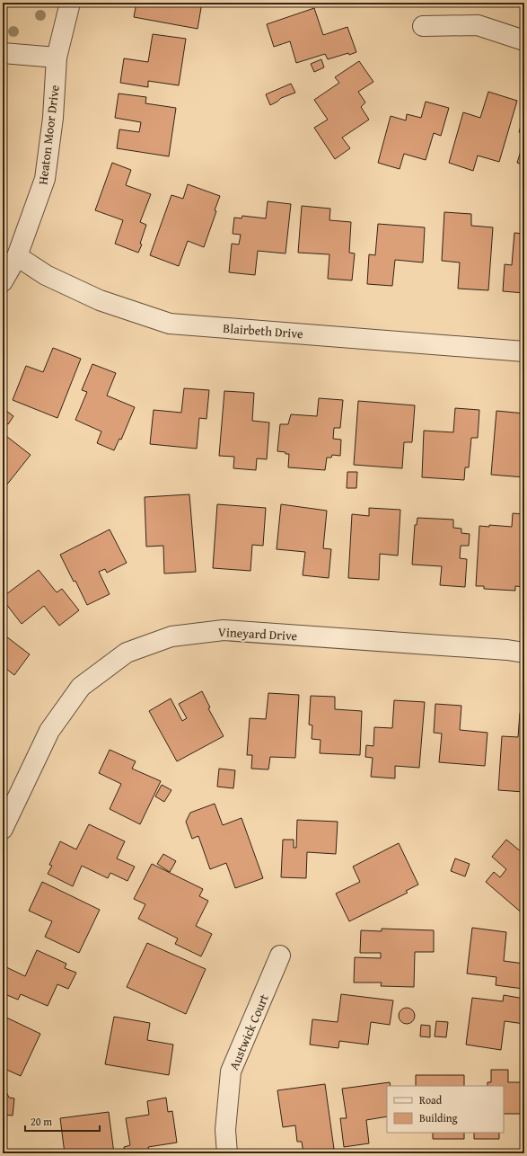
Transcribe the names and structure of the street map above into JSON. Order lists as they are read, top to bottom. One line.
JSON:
{"streets":{"street":["Heaton Moor Drive","Blairbeth Drive","Vineyard Drive","Austwick Court"]},"crossings":[["Heaton Moor Drive","Blairbeth Drive"]],"legend":["Road","Building"],"scale_bar":"20 m"}
